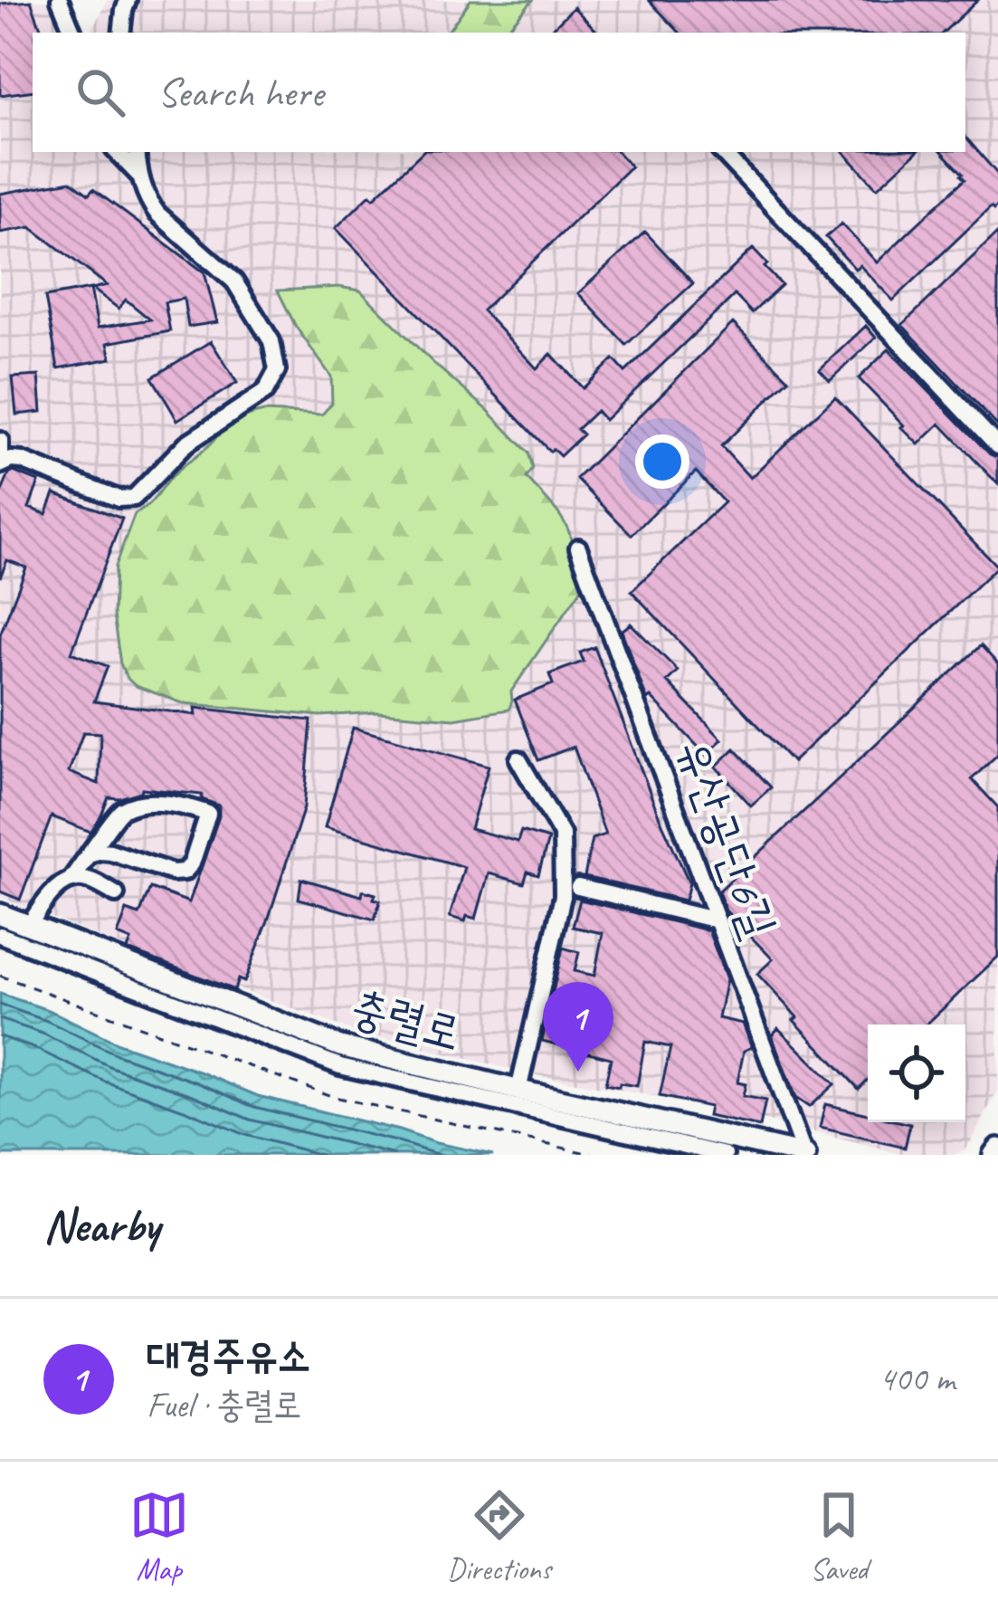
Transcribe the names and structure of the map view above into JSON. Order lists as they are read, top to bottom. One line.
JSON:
{"streets":{"main road":["충렬로"],"street":["유산공단6길"]},"crossings":[["유산공단6길","충렬로"]],"page":{"search":"Search here","pins":"1","heading":"Nearby","list":[{"mark":"1","name":"대경주유소","note":"Fuel · 충렬로","value":"400 m"}],"nav":["Map","Directions","Saved"]}}
